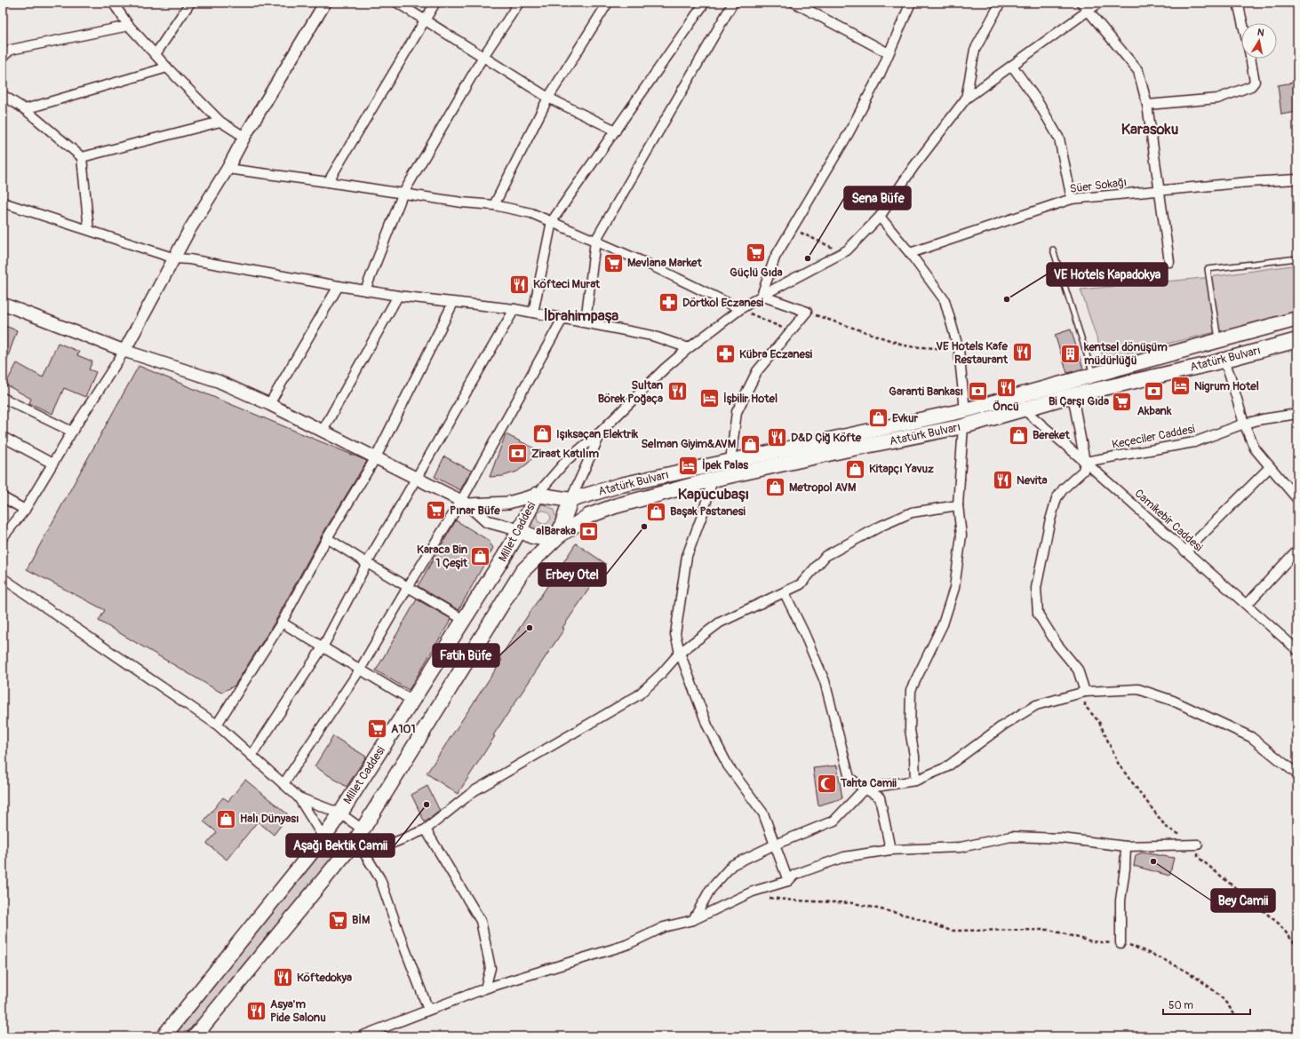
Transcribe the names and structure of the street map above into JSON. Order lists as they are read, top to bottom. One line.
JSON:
{"streets":{"main road":["Atatürk Bulvarı","Millet Caddesi"],"street":["Süer Sokağı","Keçeciler Caddesi","Camikebir Caddesi"]},"crossings":[["Atatürk Bulvarı","Camikebir Caddesi"],["Atatürk Bulvarı","Millet Caddesi"],["Keçeciler Caddesi","Camikebir Caddesi"]],"districts":["Karasoku","İbrahimpaşa","Kapucubaşı"],"places":{"supermarket":["Güçlü Gıda","Mevlana Market","Bi Çarşı Gıda","Pınar Büfe","A101","BİM"],"other":["Sena Büfe","VE Hotels Kapadokya","Erbey Otel","Fatih Büfe","Aşağı Bektik Camii","Bey Camii"],"restaurant":["Köfteci Murat","VE Hotels Kafe Restaurant","Öncü","Sultan Börek Poğaça","D&D Çiğ Köfte","Nevita","Köftedokya","Asya'm Pide Salonu"],"pharmacy":["Dörtkol Eczanesi","Kübra Eczanesi"],"building":["kentsel dönüşüm müdürlüğü"],"hotel":["Nigrum Hotel","İşbilir Hotel","İpek Palas"],"bank":["Garanti Bankası","Akbank","Ziraat Katılım","alBaraka"],"shop":["Evkur","Işıksaçan Elektrik","Bereket","Selman Giyim&AVM","Kitapçı Yavuz","Metropol AVM","Başak Pastanesi","Karaca Bin 1 Çeşit","Halı Dünyası"],"mosque":["Tahta Camii"]},"scale_bar":"50 m","north":"top"}
